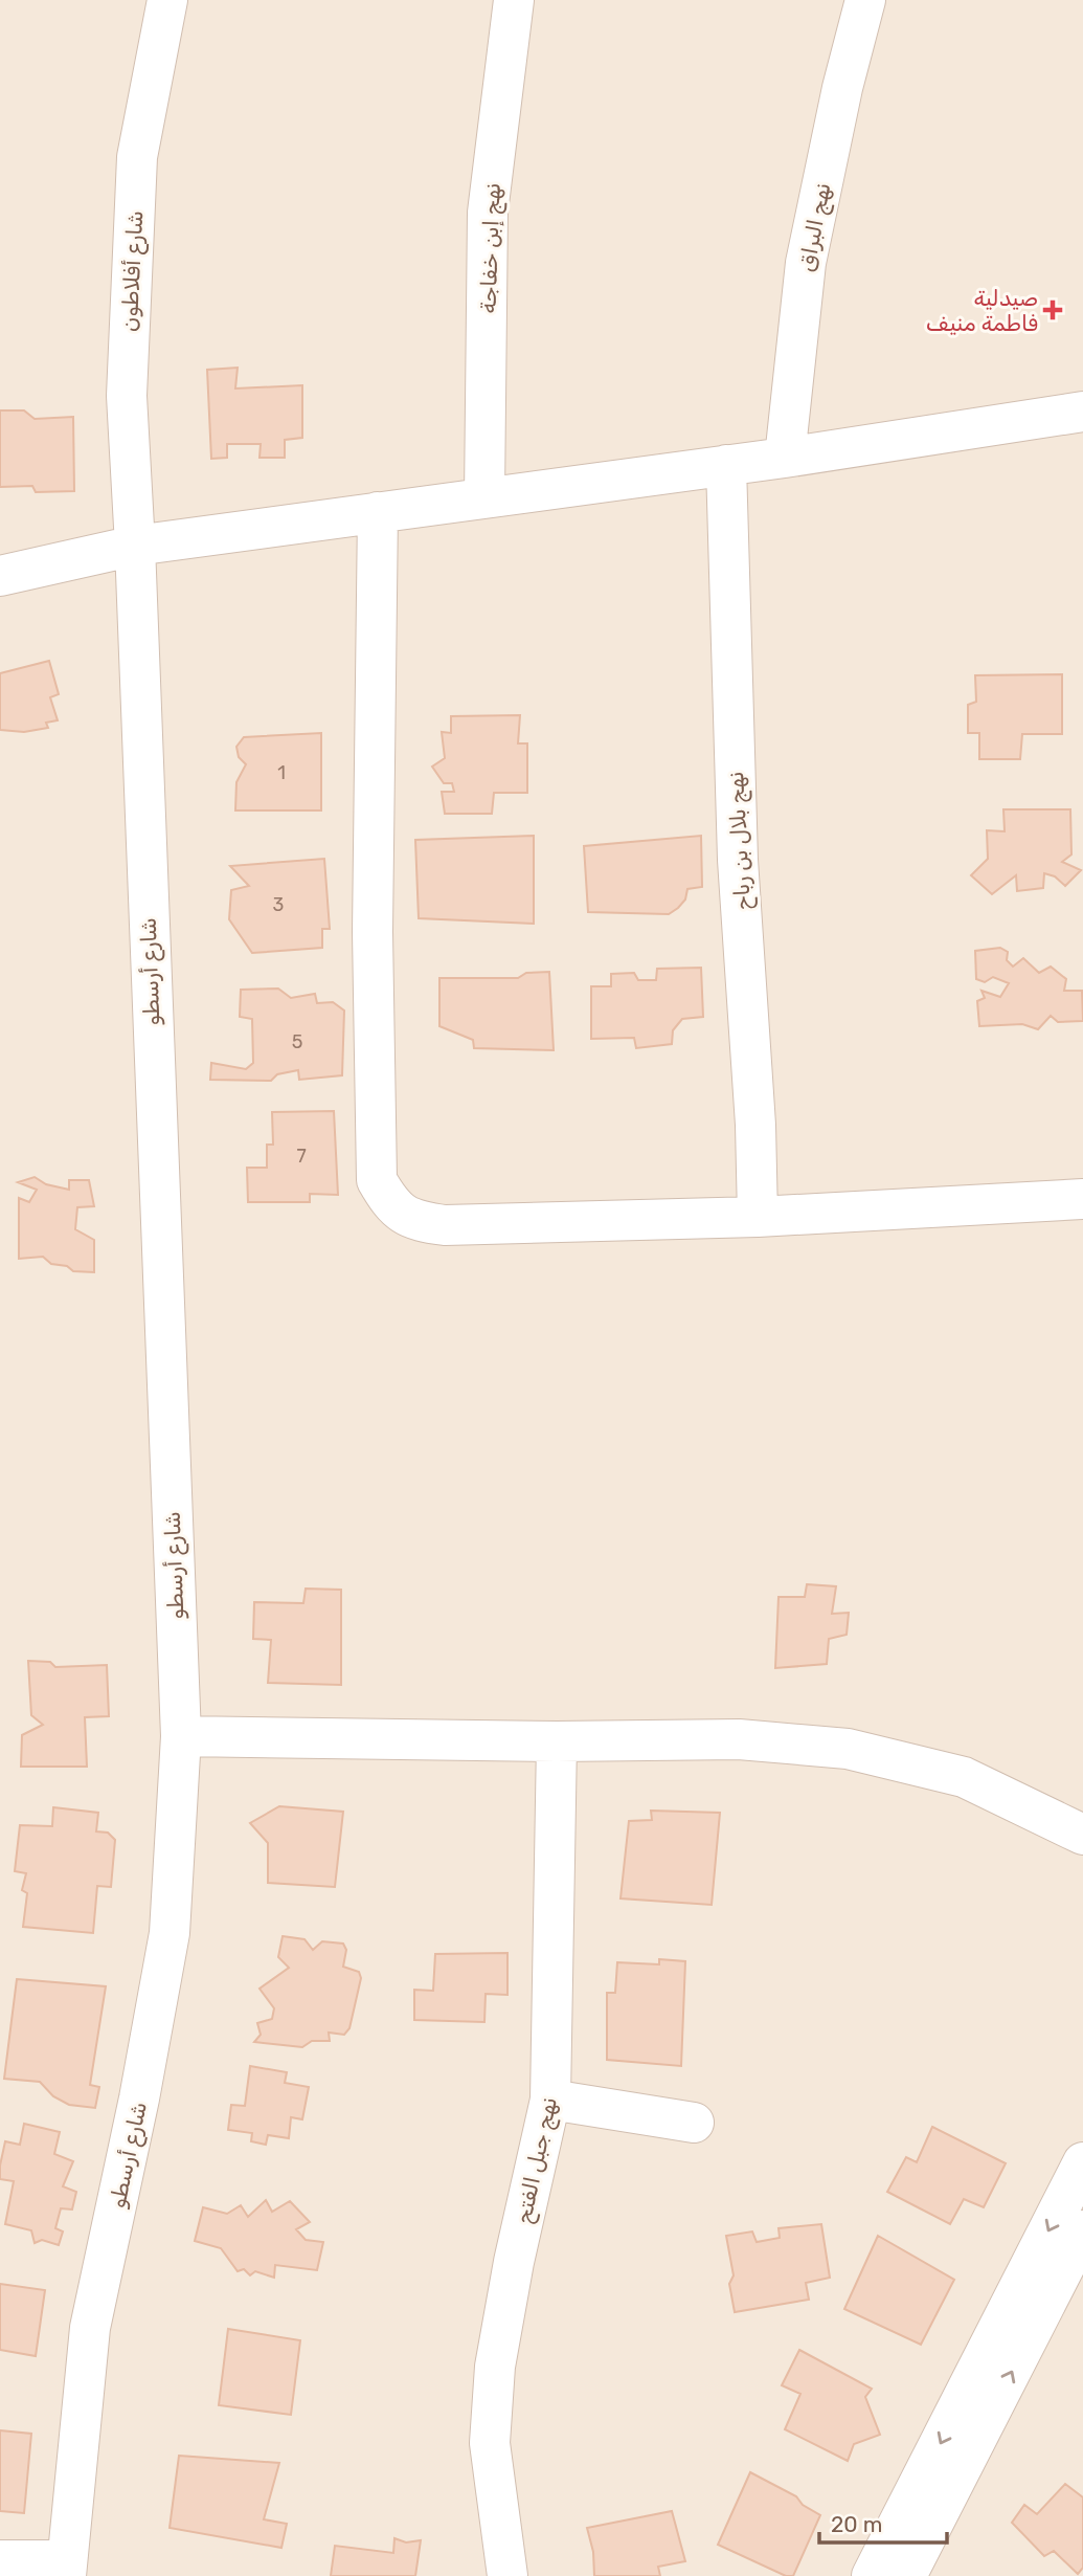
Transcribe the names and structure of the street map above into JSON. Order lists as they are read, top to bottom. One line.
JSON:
{"streets":{"street":["نهج البراق","نهج إبن خفاجة","شارع أفلاطون","نهج بلال بن رباح","شارع أرسطو","نهج جبل الفتح"]},"crossings":[["شارع أفلاطون","شارع أرسطو"]],"places":{"health":["صيدلية فاطمة منيف"]},"house_numbers":["1","3","5","7"],"scale_bar":"20 m"}
